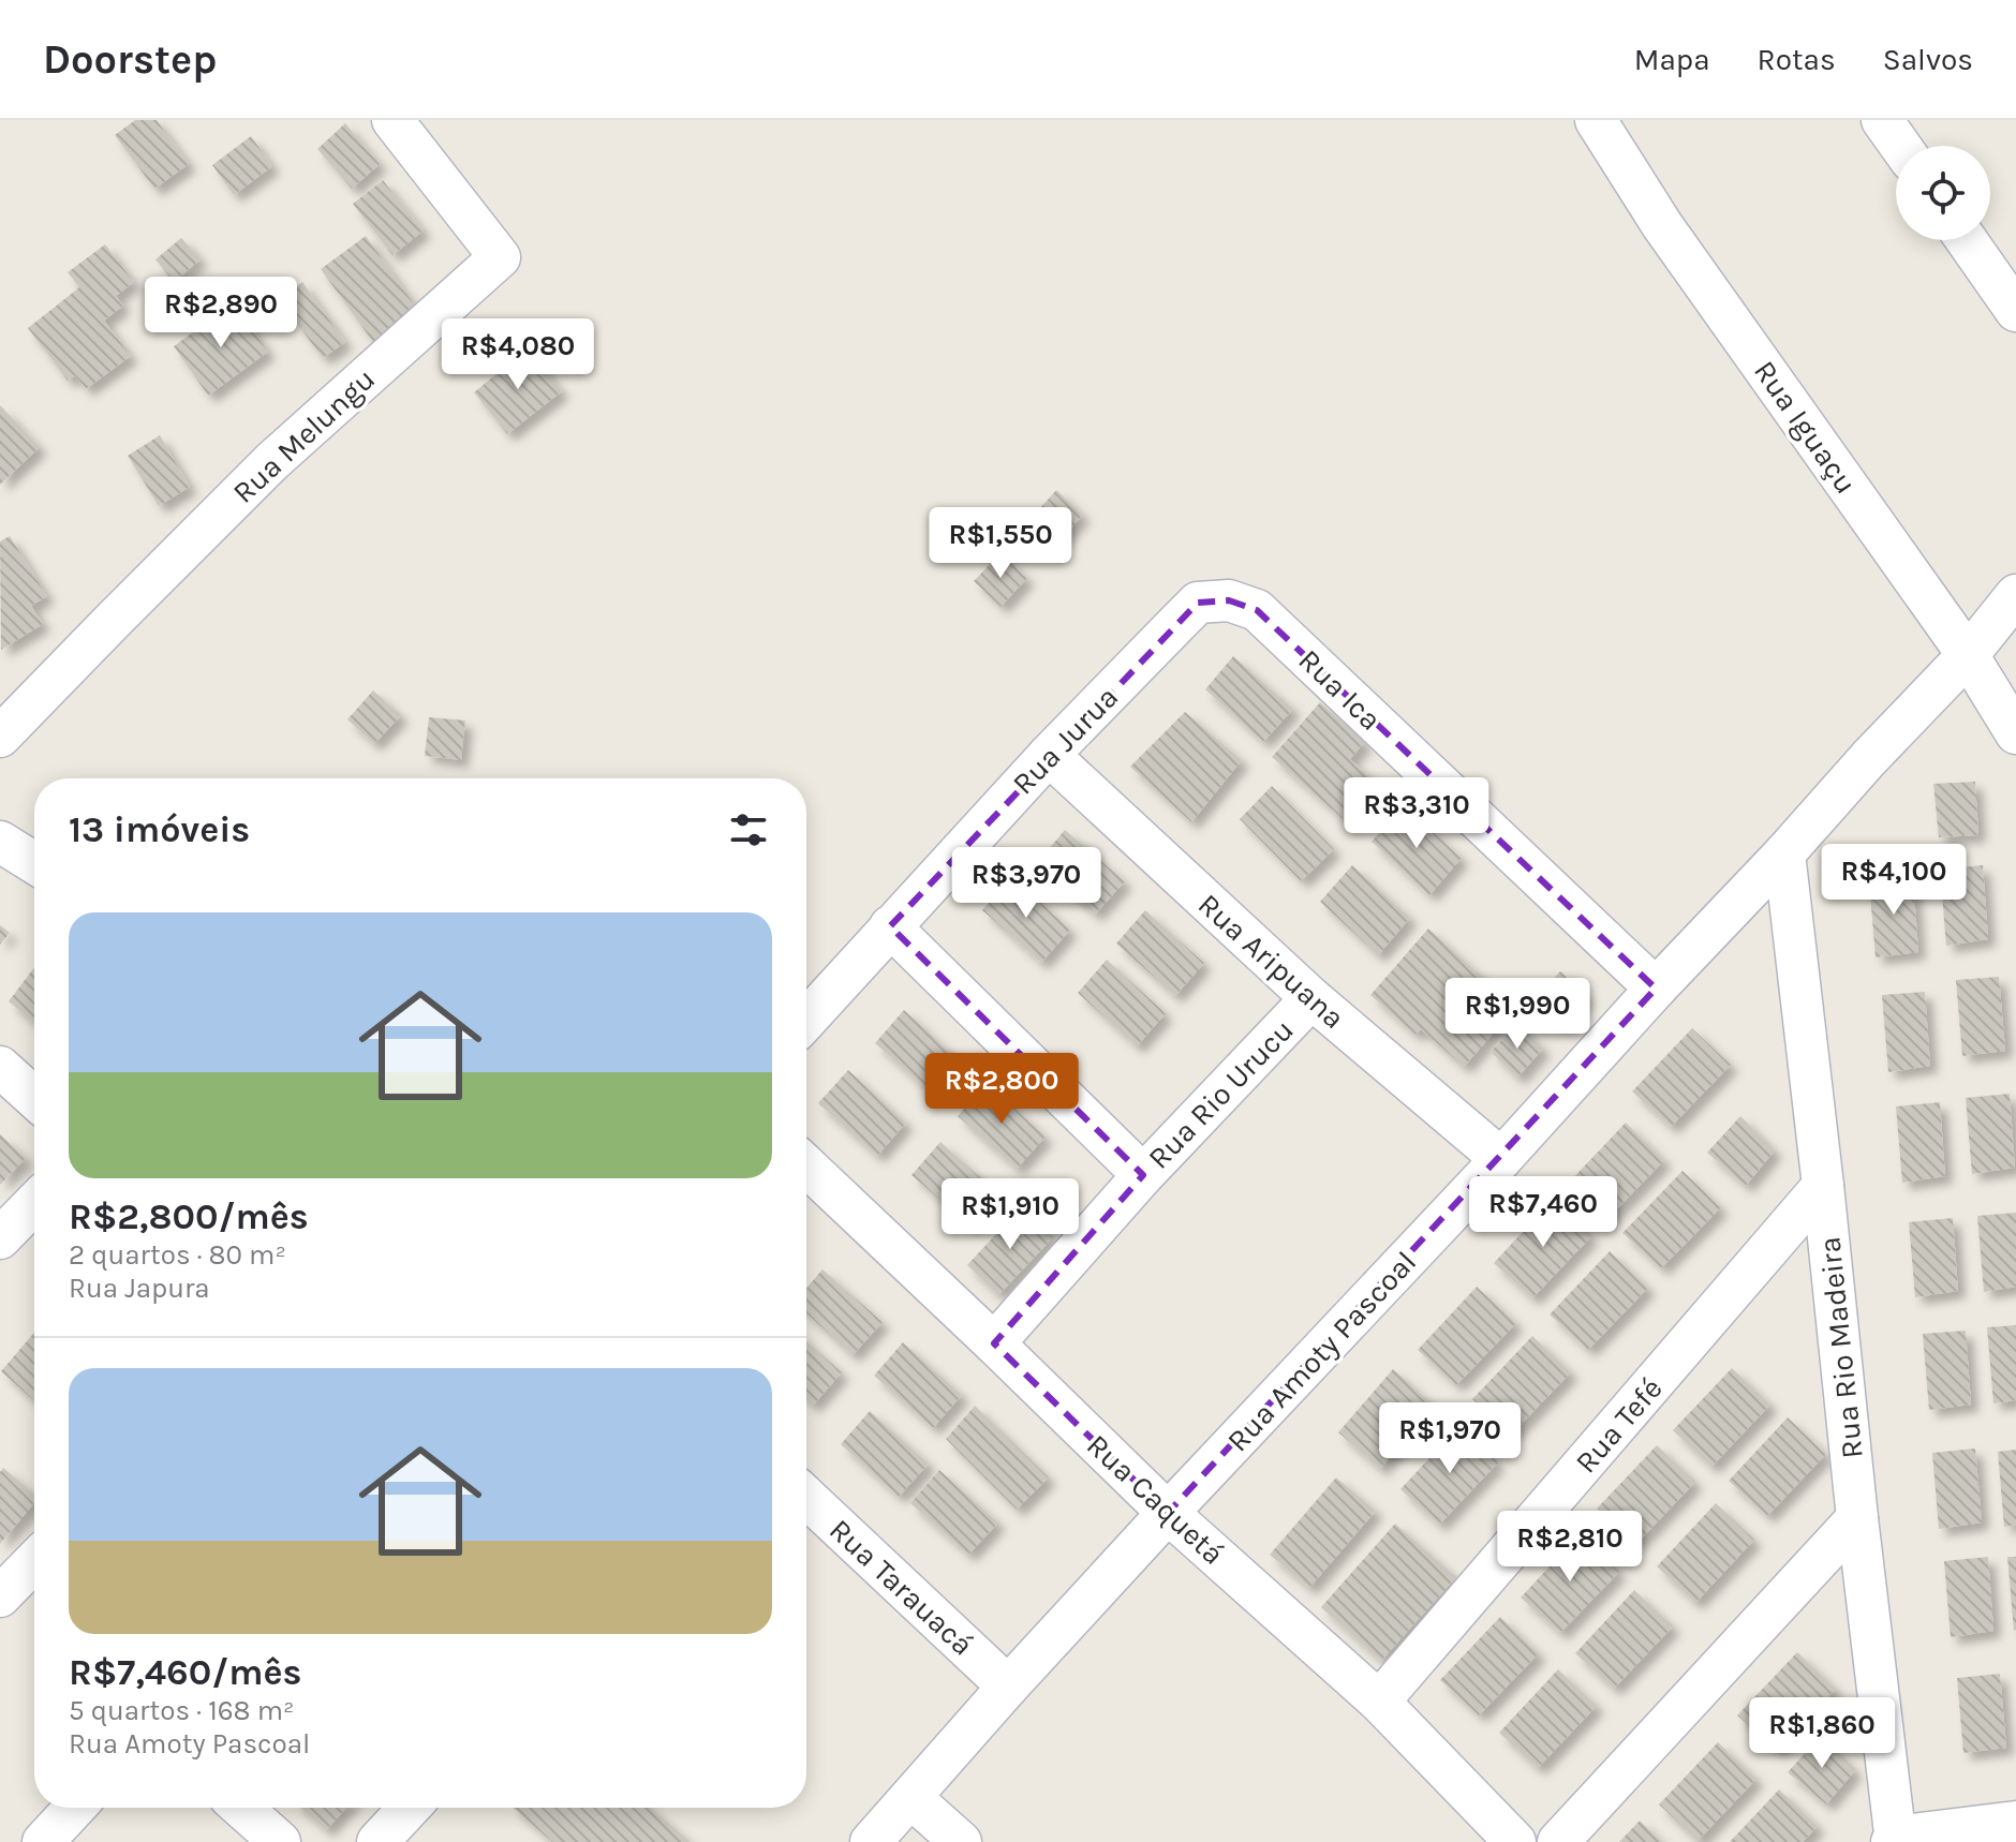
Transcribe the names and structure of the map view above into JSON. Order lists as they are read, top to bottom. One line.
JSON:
{"streets":{"street":["Rua Iguaçu","Rua Melungu","Rua Ica","Rua Jurua","Rua Aripuana","Rua Rio Urucu","Rua Rio Madeira","Rua Amoty Pascoal","Rua Tefé","Rua Caquetá","Rua Tarauacá"]},"crossings":[["Rua Iguaçu","Rua Amoty Pascoal"],["Rua Ica","Rua Jurua"],["Rua Ica","Rua Amoty Pascoal"],["Rua Jurua","Rua Aripuana"],["Rua Aripuana","Rua Rio Urucu"],["Rua Aripuana","Rua Amoty Pascoal"],["Rua Rio Urucu","Rua Caquetá"],["Rua Rio Madeira","Rua Amoty Pascoal"],["Rua Rio Madeira","Rua Tefé"],["Rua Amoty Pascoal","Rua Caquetá"],["Rua Amoty Pascoal","Rua Tarauacá"],["Rua Tefé","Rua Caquetá"]],"page":{"header":"Doorstep","nav":["Mapa","Rotas","Salvos"],"price":["R$2,890","R$4,080","R$1,550","R$3,310","R$4,100","R$3,970","R$1,990","R$2,800","R$7,460","R$1,910","R$1,970","R$2,810","R$1,860"],"heading":"13 imóveis","list":[{"name":"R$2,800/mês","note":"2 quartos · 80 m² · Rua Japura"},{"name":"R$7,460/mês","note":"5 quartos · 168 m² · Rua Amoty Pascoal"}]}}
